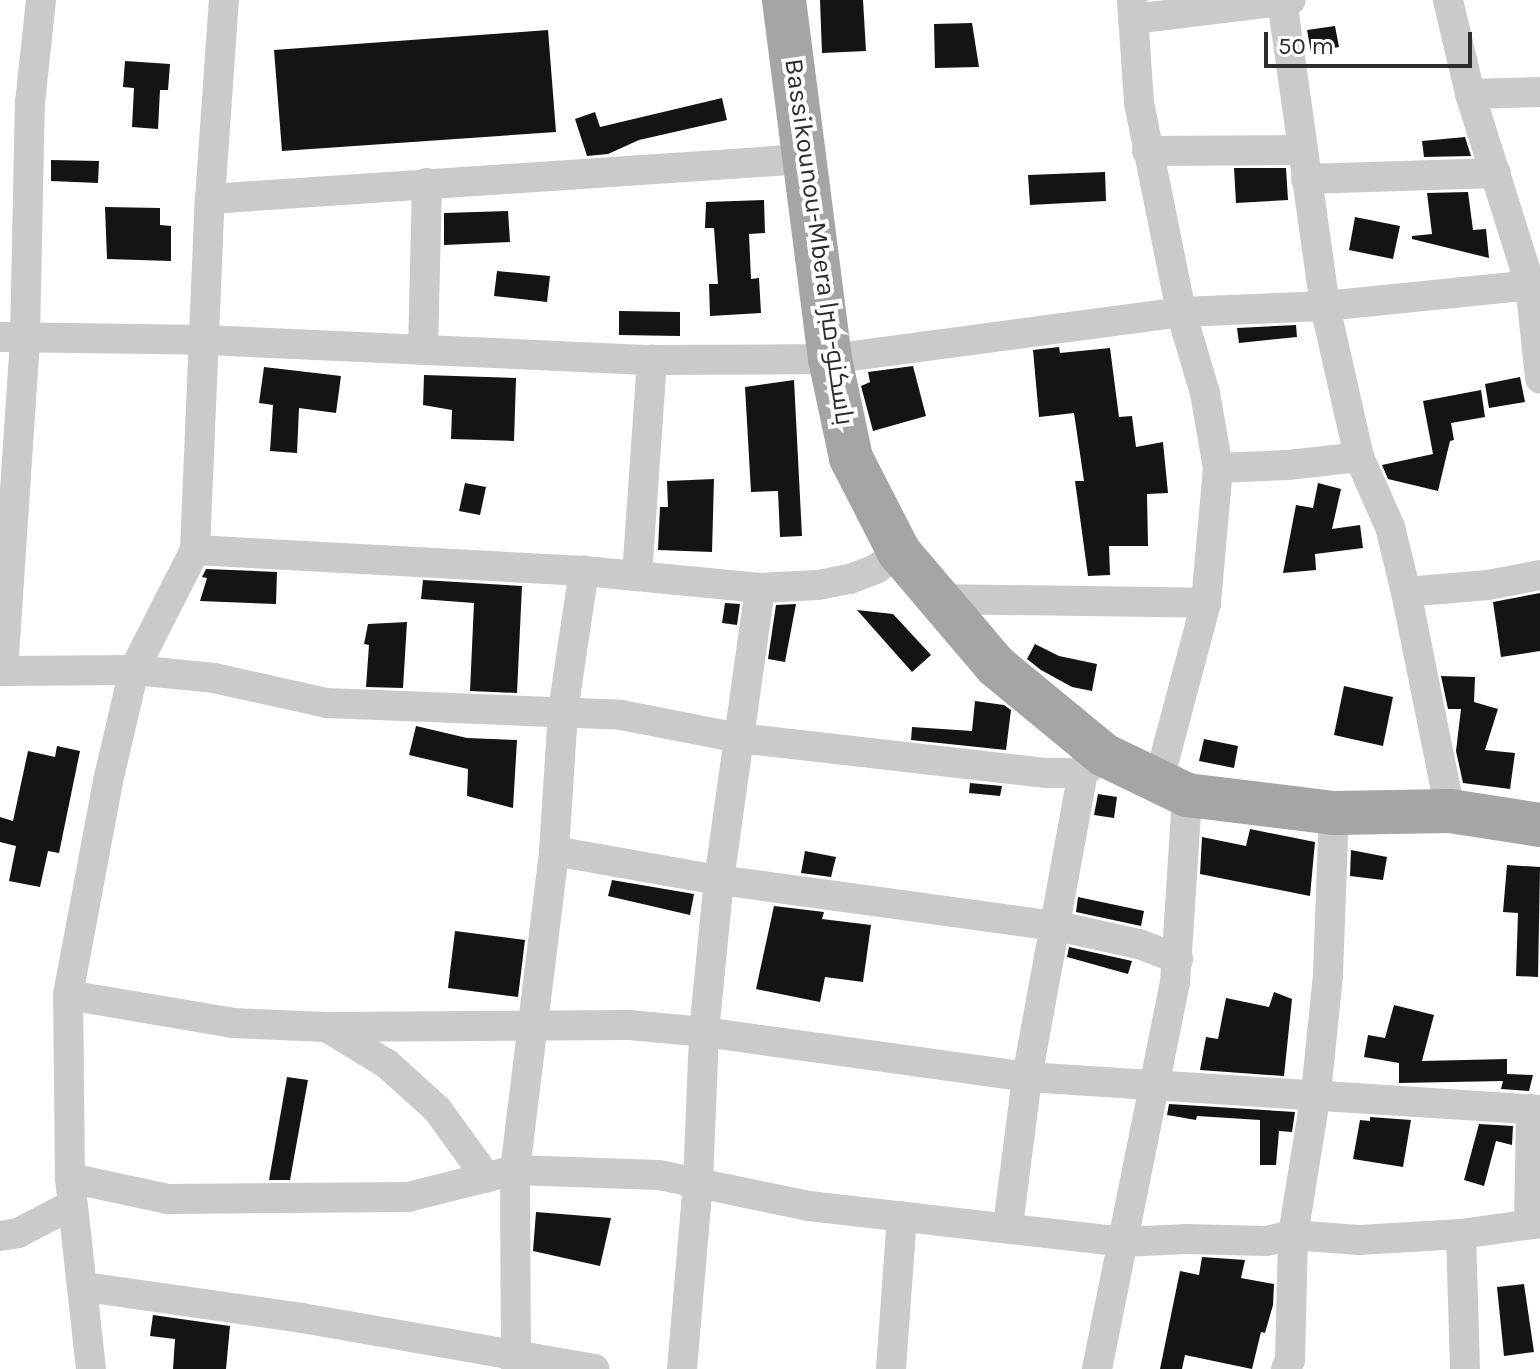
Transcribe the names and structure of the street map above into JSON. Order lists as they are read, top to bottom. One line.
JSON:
{"streets":{"main road":["Bassikounou-Mbera باسكنو-مبرا"]},"scale_bar":"50 m"}
